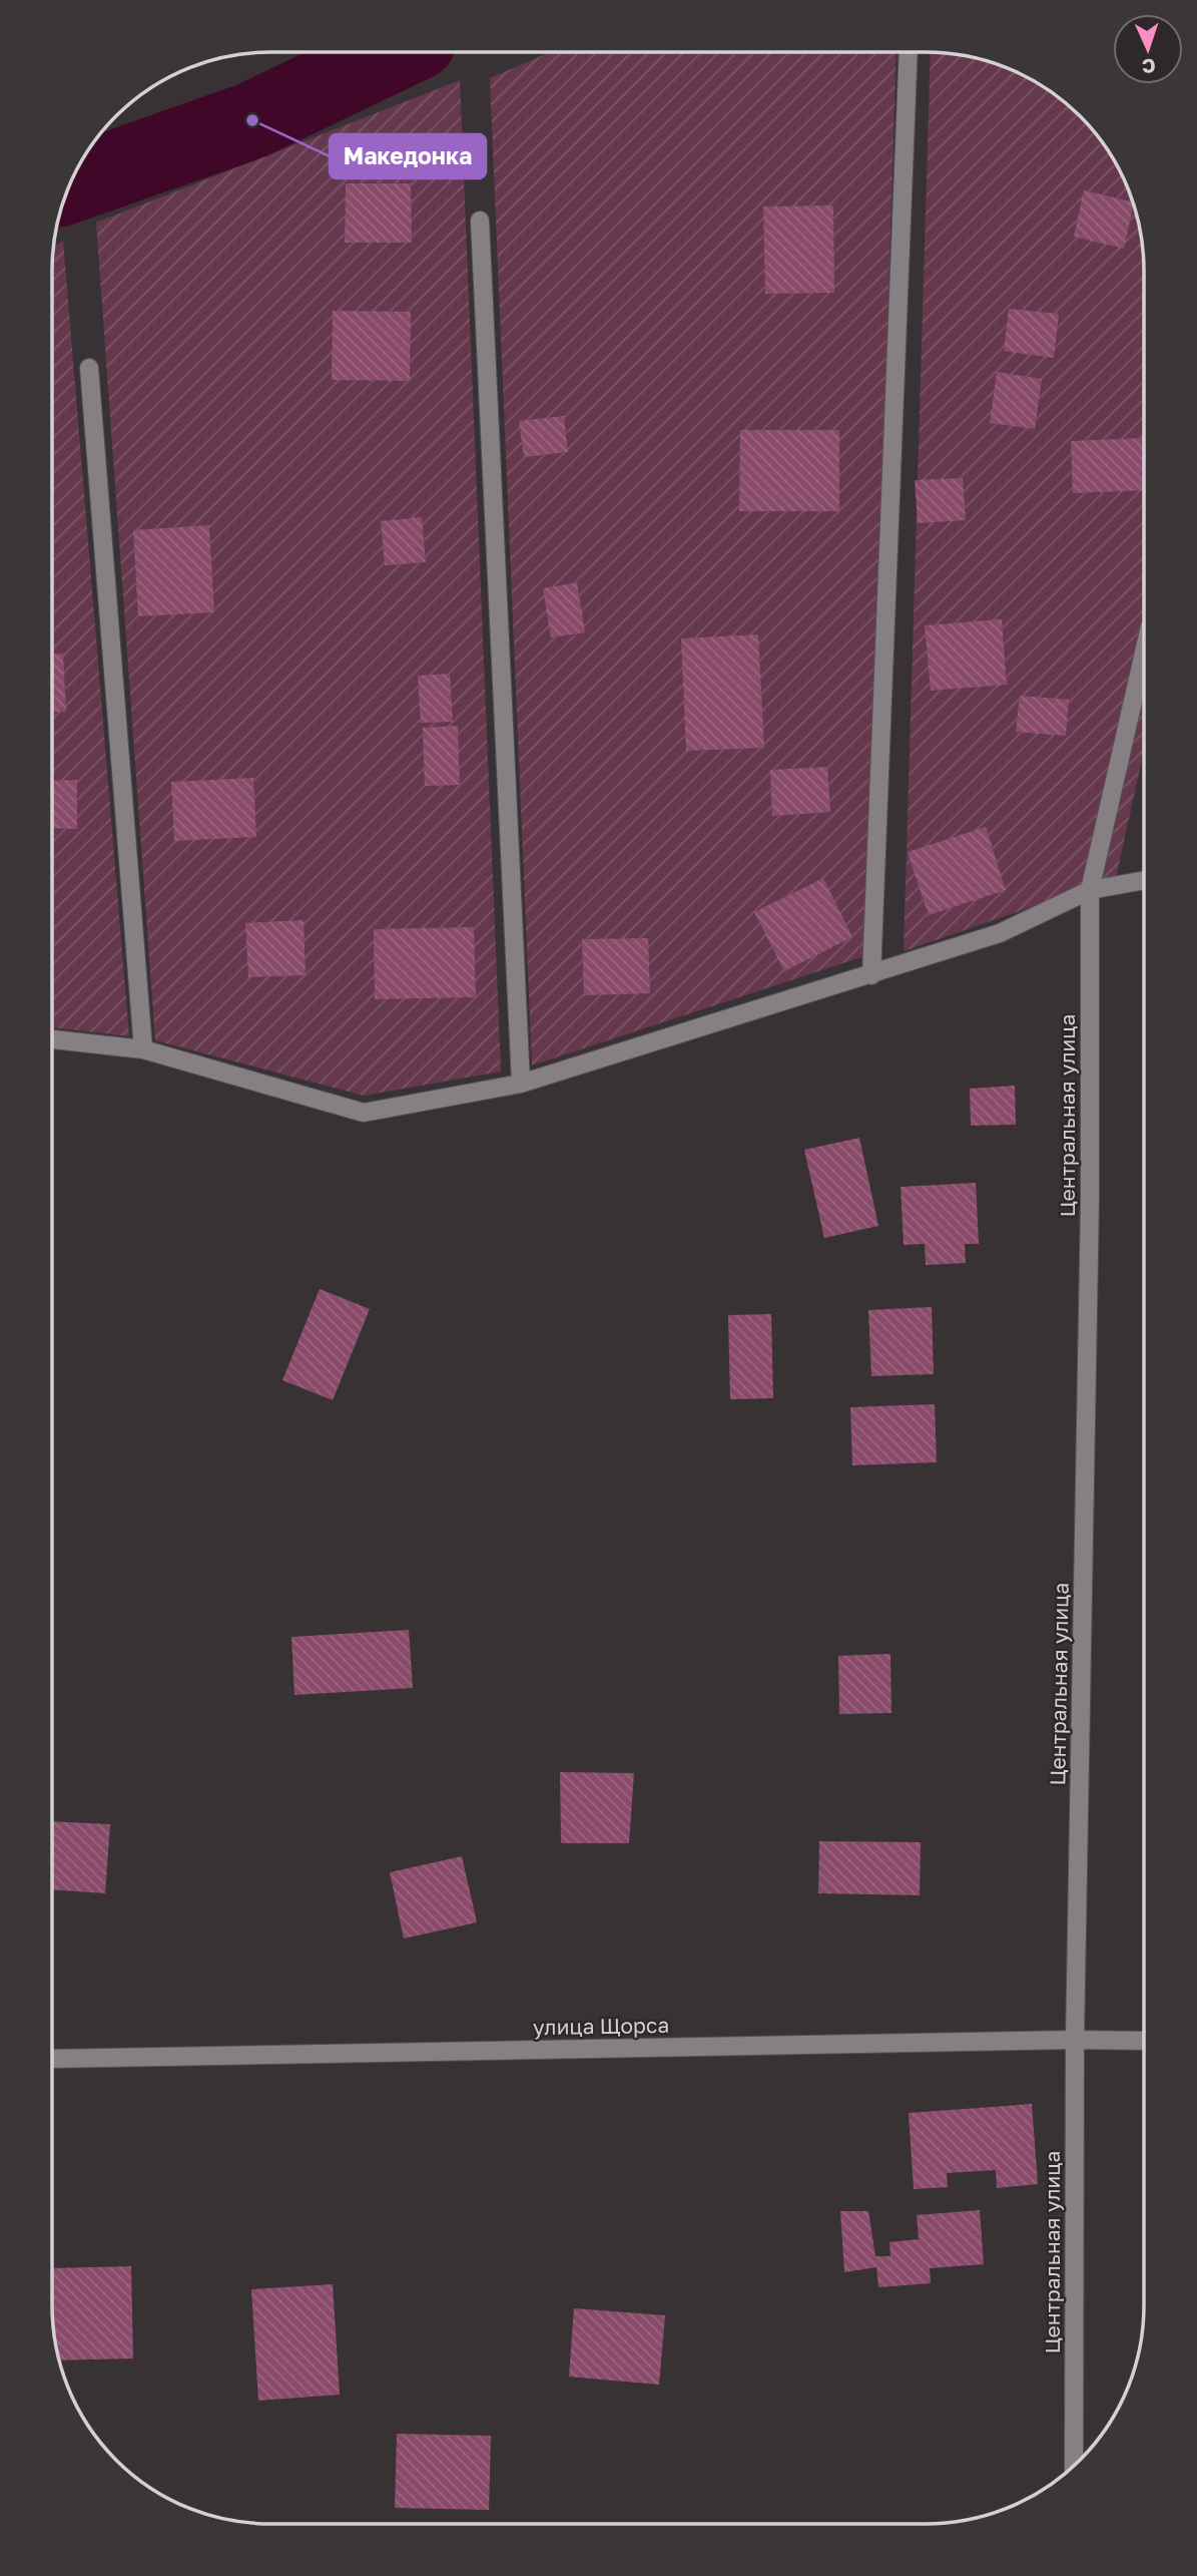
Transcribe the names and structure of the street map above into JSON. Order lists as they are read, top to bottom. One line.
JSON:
{"streets":{"street":["Центральная улица","улица Щорса"]},"crossings":[["Центральная улица","улица Щорса"]],"places":["Македонка"],"north":"bottom"}
